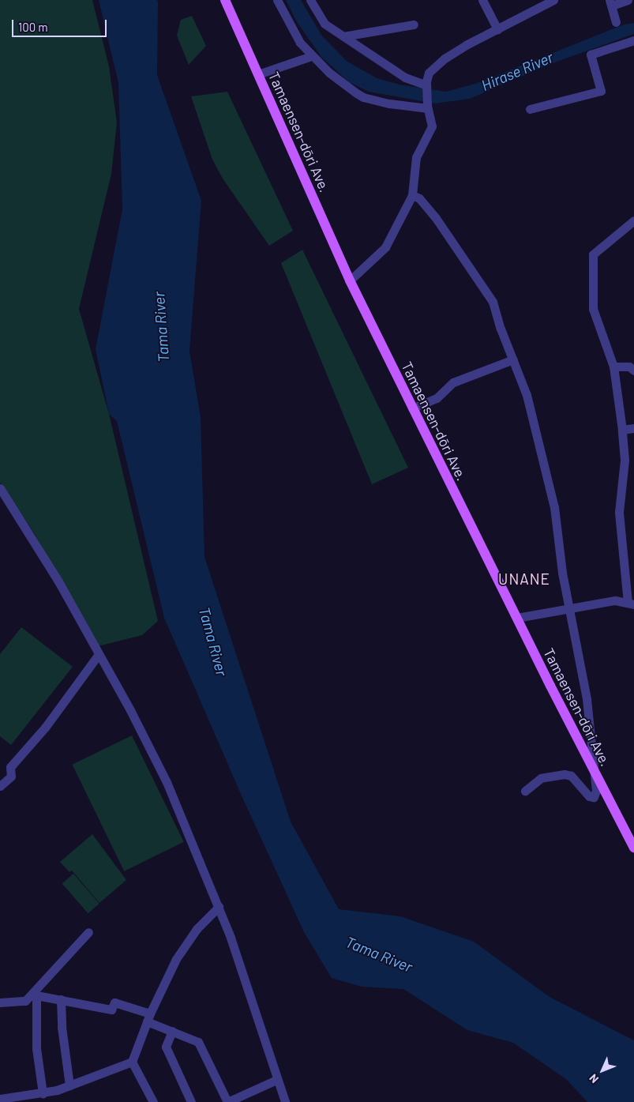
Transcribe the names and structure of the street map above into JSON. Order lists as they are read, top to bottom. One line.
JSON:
{"streets":{"main road":["Tamaensen-dōri Ave."]},"districts":["UNANE"],"water":["Hirase River","Tama River"],"scale_bar":"100 m","north":"bottom left"}
